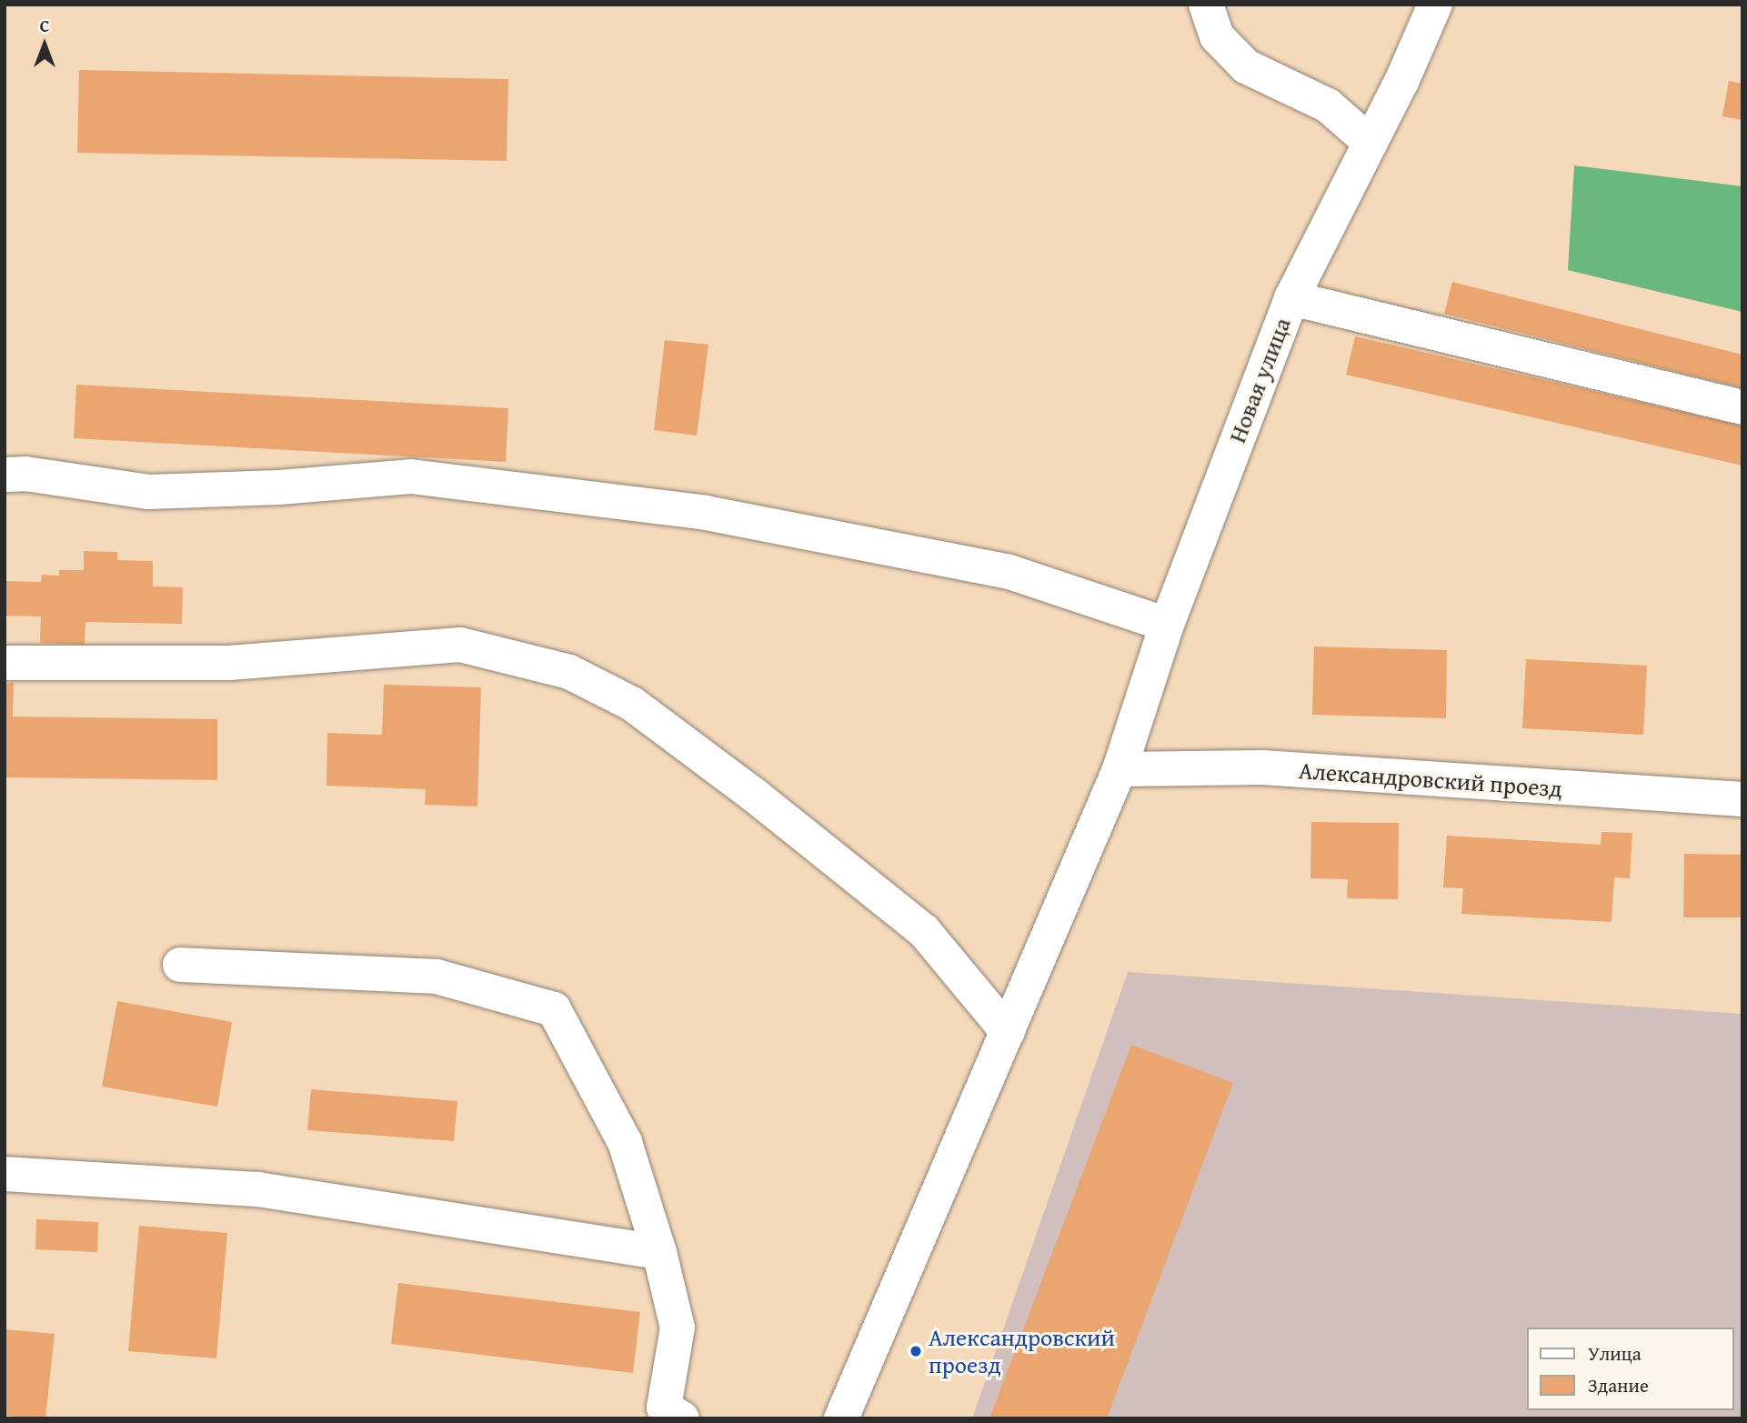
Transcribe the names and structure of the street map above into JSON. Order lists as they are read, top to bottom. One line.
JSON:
{"streets":{"street":["Новая улица","Александровский проезд"]},"crossings":[["Новая улица","Александровский проезд"]],"places":["Александровский проезд"],"legend":["Улица","Здание"],"north":"top"}
